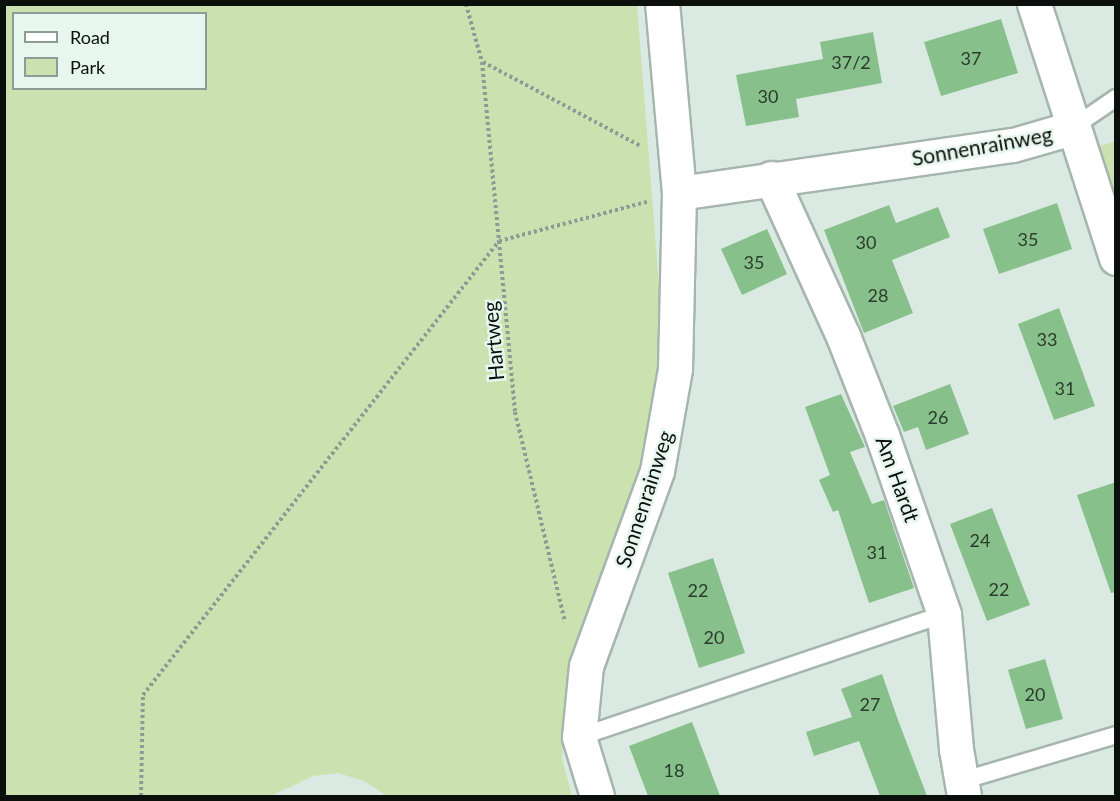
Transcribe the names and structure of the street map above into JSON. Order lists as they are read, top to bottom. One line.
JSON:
{"streets":{"street":["Sonnenrainweg","Am Hardt"],"path":["Hartweg"]},"crossings":[["Sonnenrainweg","Hartweg"],["Sonnenrainweg","Am Hardt"]],"house_numbers":["37","37/2","30","35","30","35","28","33","31","26","24","31","22","22","20","20","27","18"],"legend":["Road","Park"]}
